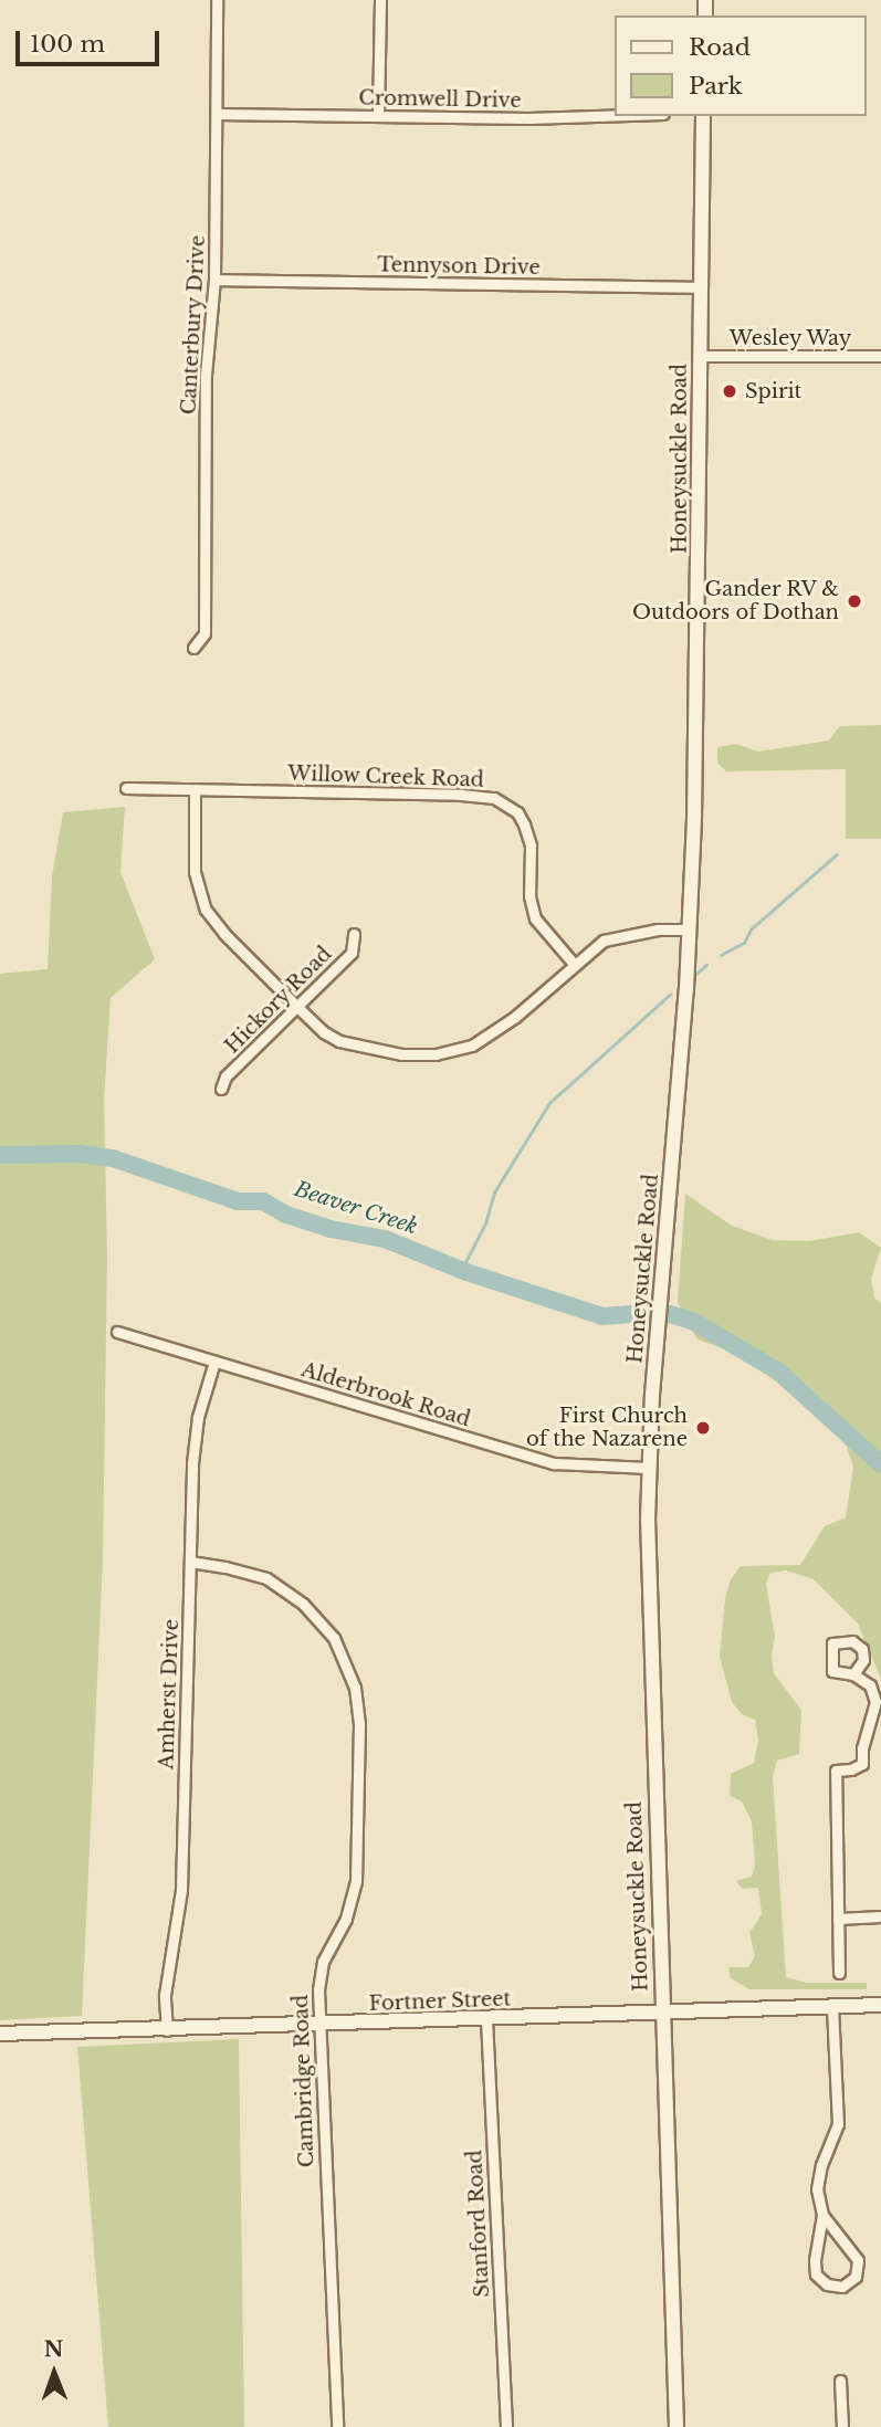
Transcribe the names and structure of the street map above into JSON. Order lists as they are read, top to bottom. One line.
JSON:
{"streets":{"main road":["Honeysuckle Road","Fortner Street"],"street":["Cromwell Drive","Tennyson Drive","Canterbury Drive","Wesley Way","Willow Creek Road","Hickory Road","Alderbrook Road","Amherst Drive","Cambridge Road","Stanford Road"]},"crossings":[["Cromwell Drive","Canterbury Drive"],["Tennyson Drive","Canterbury Drive"],["Tennyson Drive","Honeysuckle Road"],["Wesley Way","Honeysuckle Road"],["Honeysuckle Road","Alderbrook Road"],["Honeysuckle Road","Fortner Street"],["Alderbrook Road","Amherst Drive"],["Amherst Drive","Fortner Street"],["Amherst Drive","Cambridge Road"],["Fortner Street","Cambridge Road"],["Fortner Street","Stanford Road"]],"water":["Beaver Creek"],"places":["Spirit","Gander RV & Outdoors of Dothan","First Church of the Nazarene"],"legend":["Road","Park"],"scale_bar":"100 m","north":"top"}
